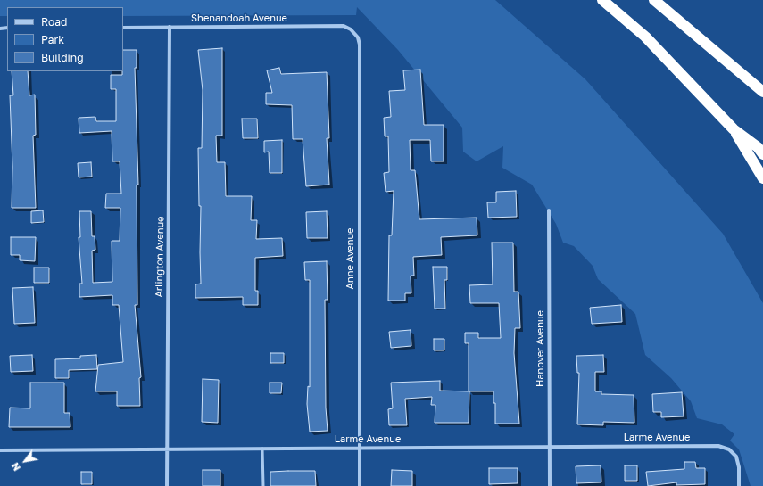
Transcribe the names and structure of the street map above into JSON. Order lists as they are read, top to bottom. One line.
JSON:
{"streets":{"street":["Shenandoah Avenue","Arlington Avenue","Anne Avenue","Hanover Avenue","Larme Avenue"]},"crossings":[["Shenandoah Avenue","Arlington Avenue"],["Shenandoah Avenue","Anne Avenue"],["Arlington Avenue","Larme Avenue"],["Anne Avenue","Larme Avenue"],["Hanover Avenue","Larme Avenue"]],"legend":["Road","Park","Building"],"north":"bottom left"}
